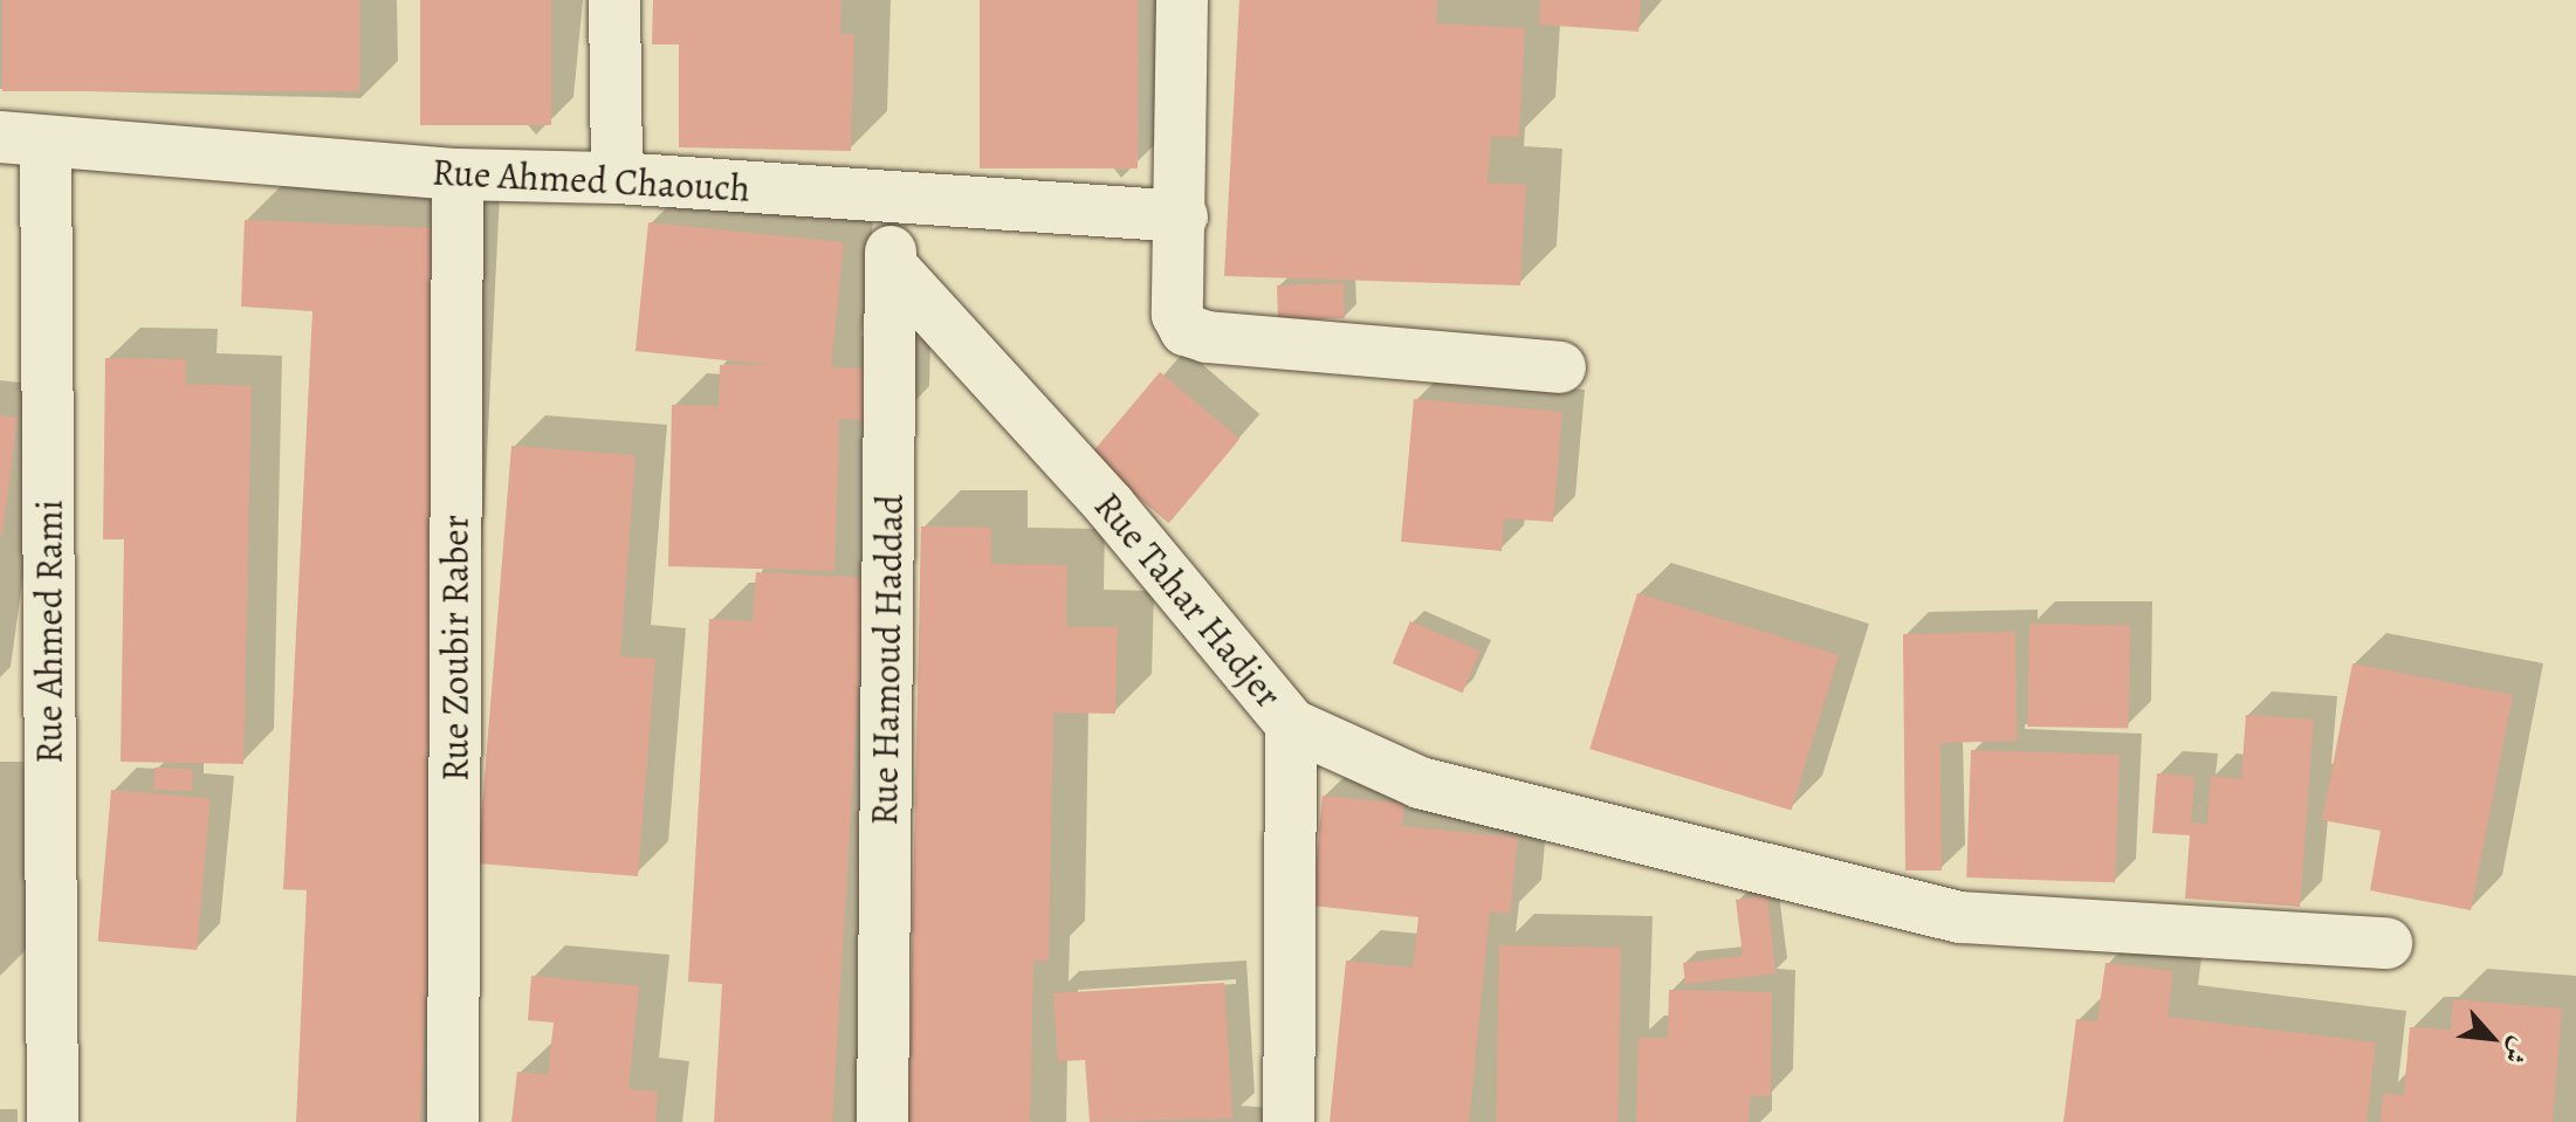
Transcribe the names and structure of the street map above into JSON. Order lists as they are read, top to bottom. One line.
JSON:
{"streets":{"street":["Rue Ahmed Chaouch","Rue Tahar Hadjer","Rue Ahmed Rami","Rue Zoubir Raber","Rue Hamoud Haddad"]},"crossings":[["Rue Ahmed Chaouch","Rue Ahmed Rami"],["Rue Ahmed Chaouch","Rue Zoubir Raber"],["Rue Ahmed Chaouch","Rue Hamoud Haddad"],["Rue Tahar Hadjer","Rue Hamoud Haddad"]],"north":"bottom right"}
